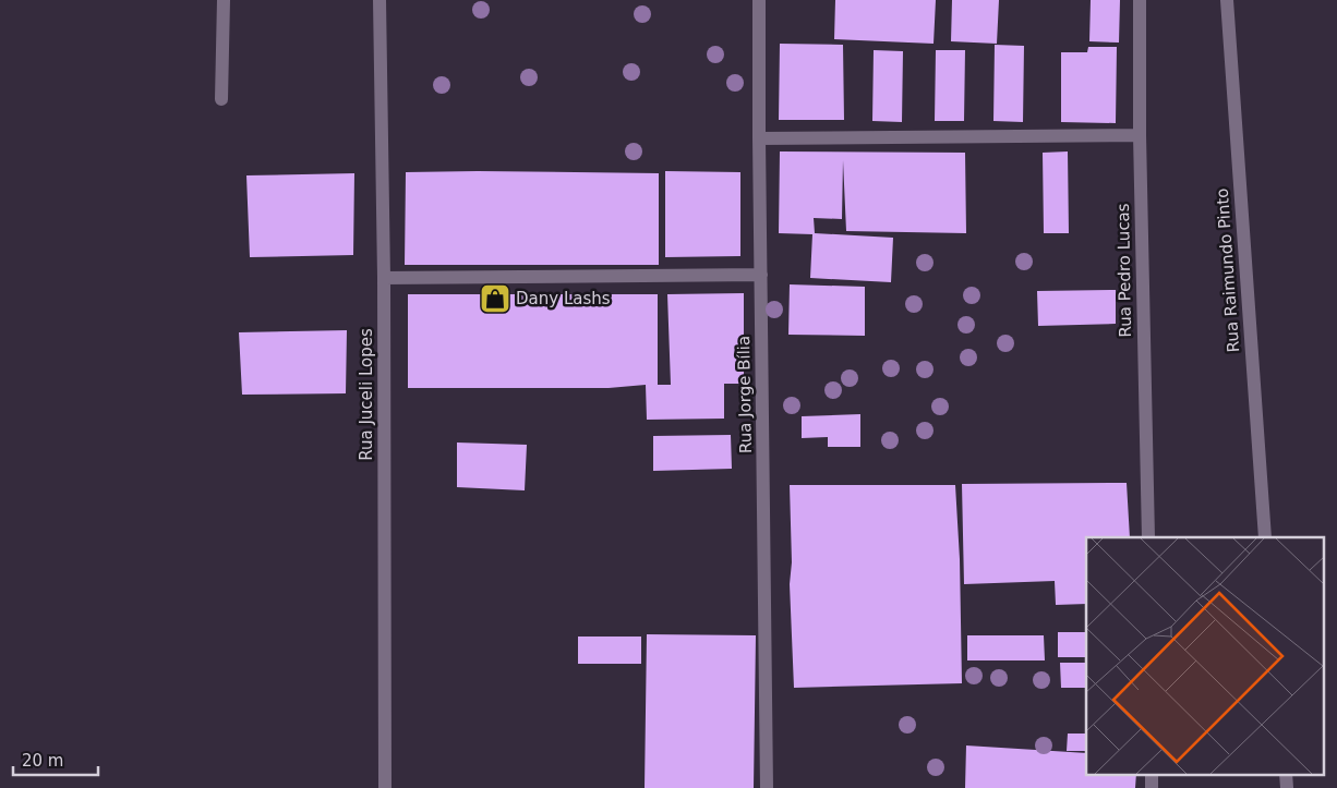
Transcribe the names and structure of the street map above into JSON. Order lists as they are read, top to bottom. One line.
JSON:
{"streets":{"street":["Rua Pedro Lucas","Rua Raimundo Pinto","Rua Juceli Lopes","Rua Jorge Bília"]},"places":{"shop":["Dany Lashs"]},"scale_bar":"20 m"}
